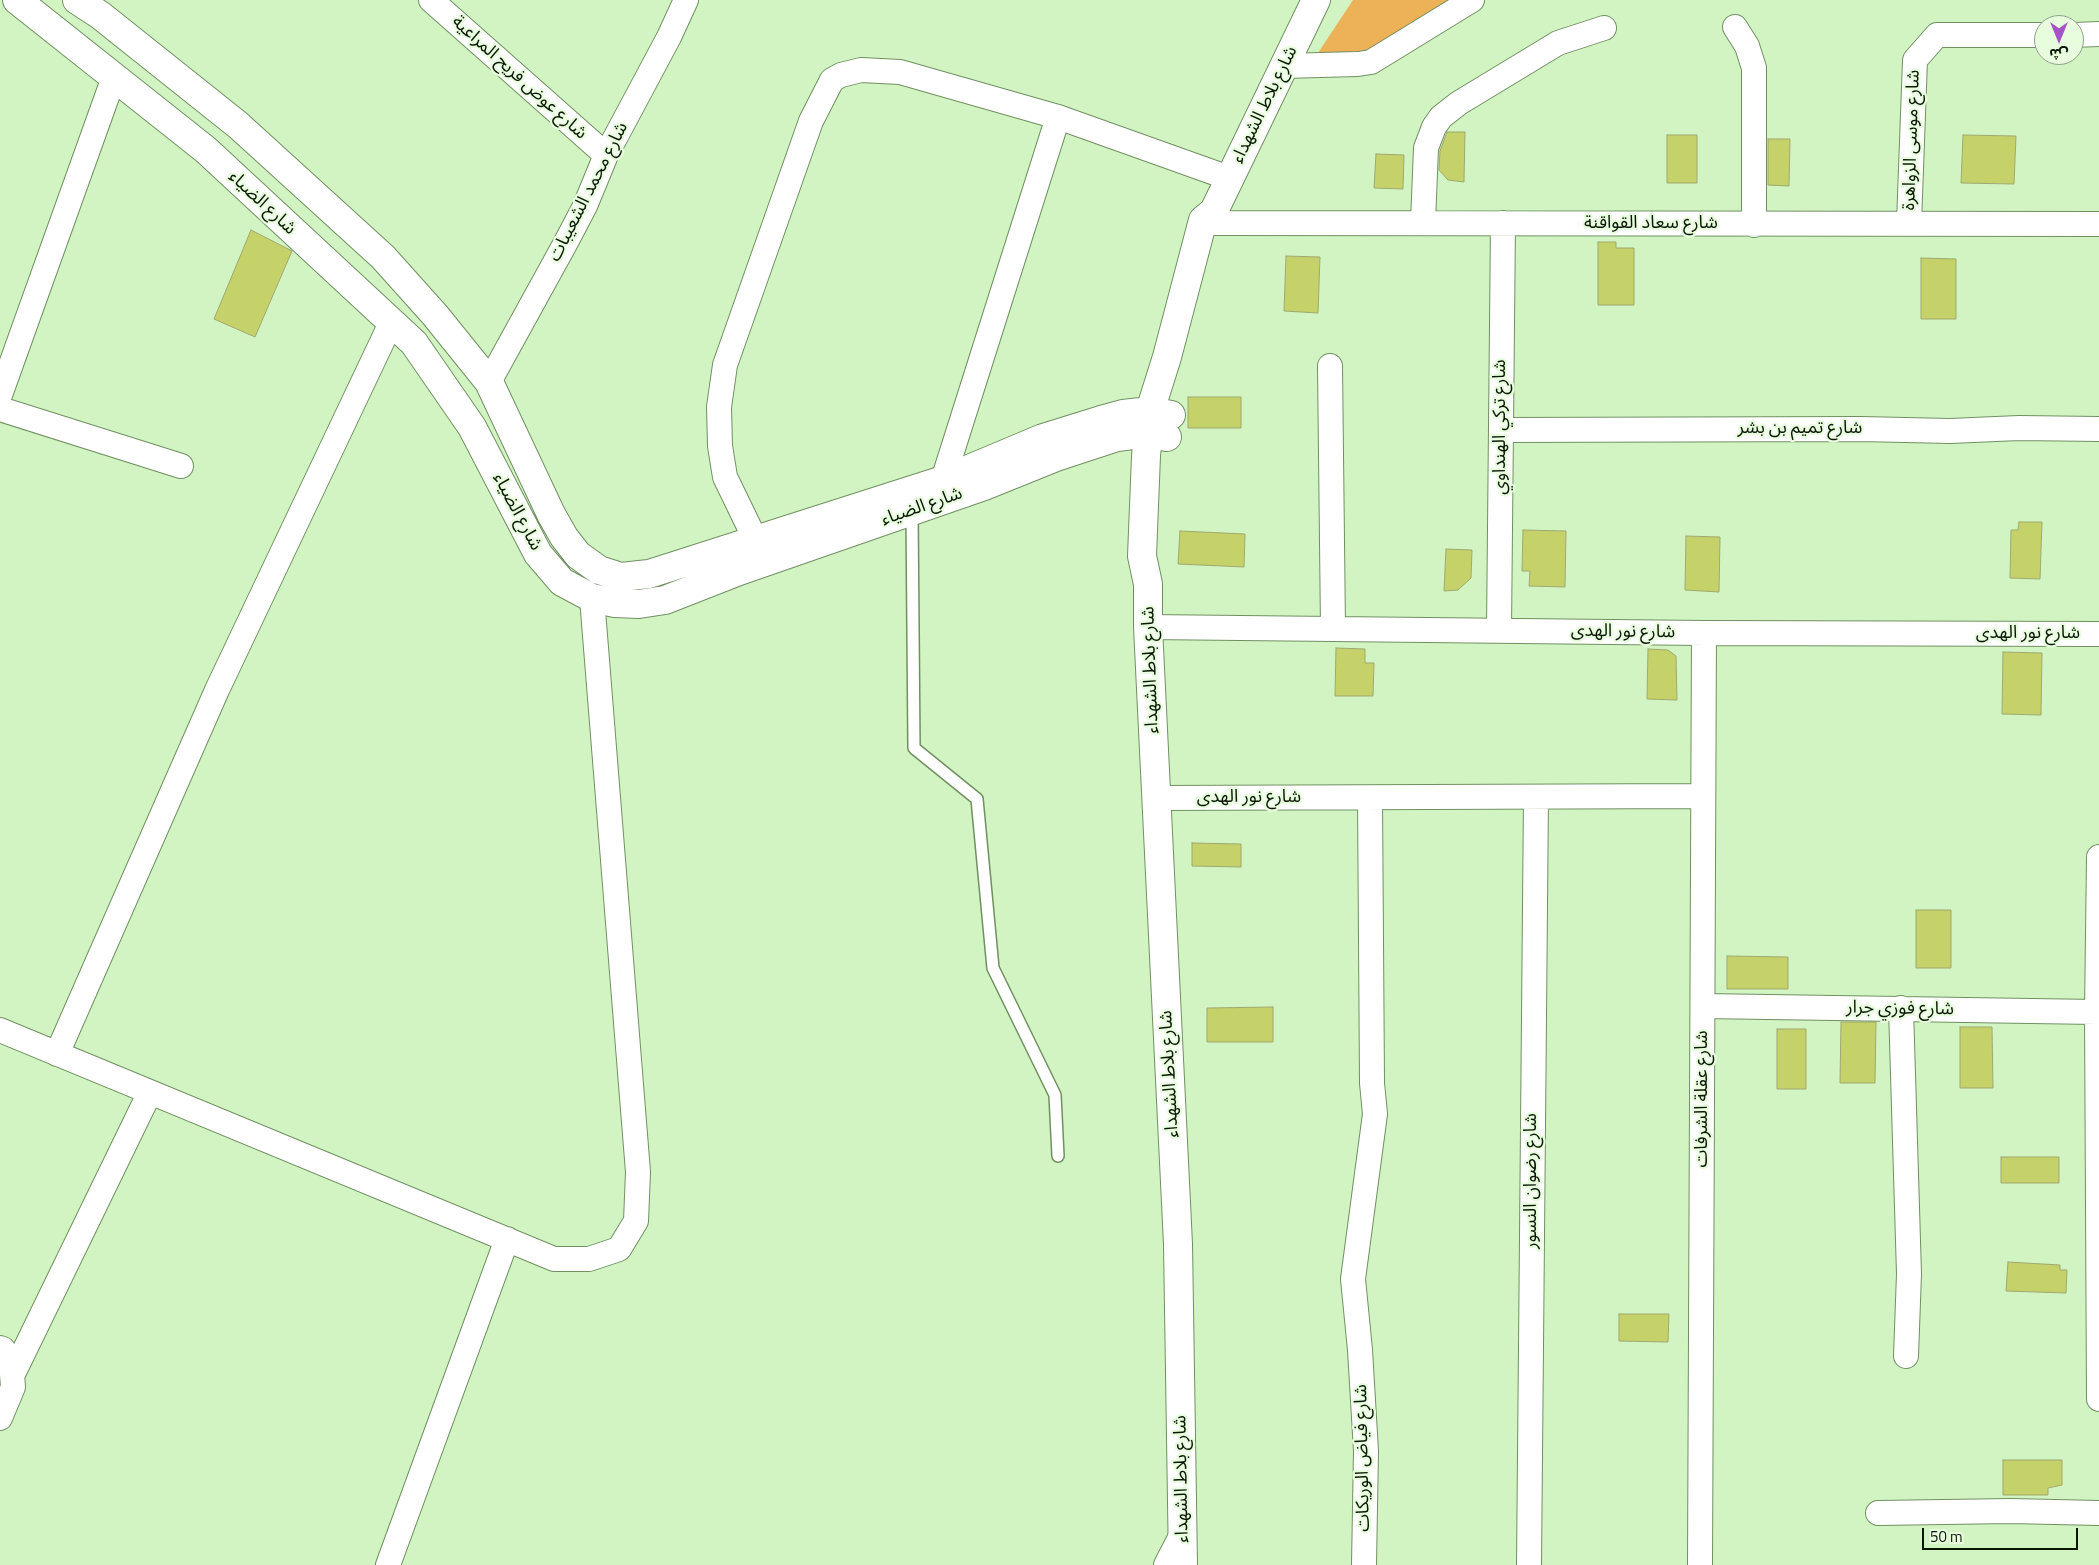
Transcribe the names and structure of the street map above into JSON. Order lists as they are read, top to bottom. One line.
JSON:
{"streets":{"street":["شارع عوض فريح المراعية","شارع بلاط الشهداء","شارع موسى الزواهرة","شارع محمد الشعيبات","شارع الضياء","شارع سعاد القواقنة","شارع تركي الهنداوي","شارع تميم بن بشر","شارع نور الهدى","شارع فوزي جرار","شارع عقلة الشرفات","شارع رضوان النسور","شارع فياض الوريكات"]},"crossings":[["شارع عوض فريح المراعية","شارع محمد الشعيبات"],["شارع بلاط الشهداء","شارع الضياء"],["شارع بلاط الشهداء","شارع سعاد القواقنة"],["شارع بلاط الشهداء","شارع نور الهدى"],["شارع موسى الزواهرة","شارع سعاد القواقنة"],["شارع محمد الشعيبات","شارع الضياء"],["شارع سعاد القواقنة","شارع تركي الهنداوي"],["شارع تركي الهنداوي","شارع تميم بن بشر"],["شارع تركي الهنداوي","شارع نور الهدى"],["شارع نور الهدى","شارع عقلة الشرفات"],["شارع نور الهدى","شارع رضوان النسور"],["شارع نور الهدى","شارع فياض الوريكات"],["شارع فوزي جرار","شارع عقلة الشرفات"]],"scale_bar":"50 m","north":"bottom"}
